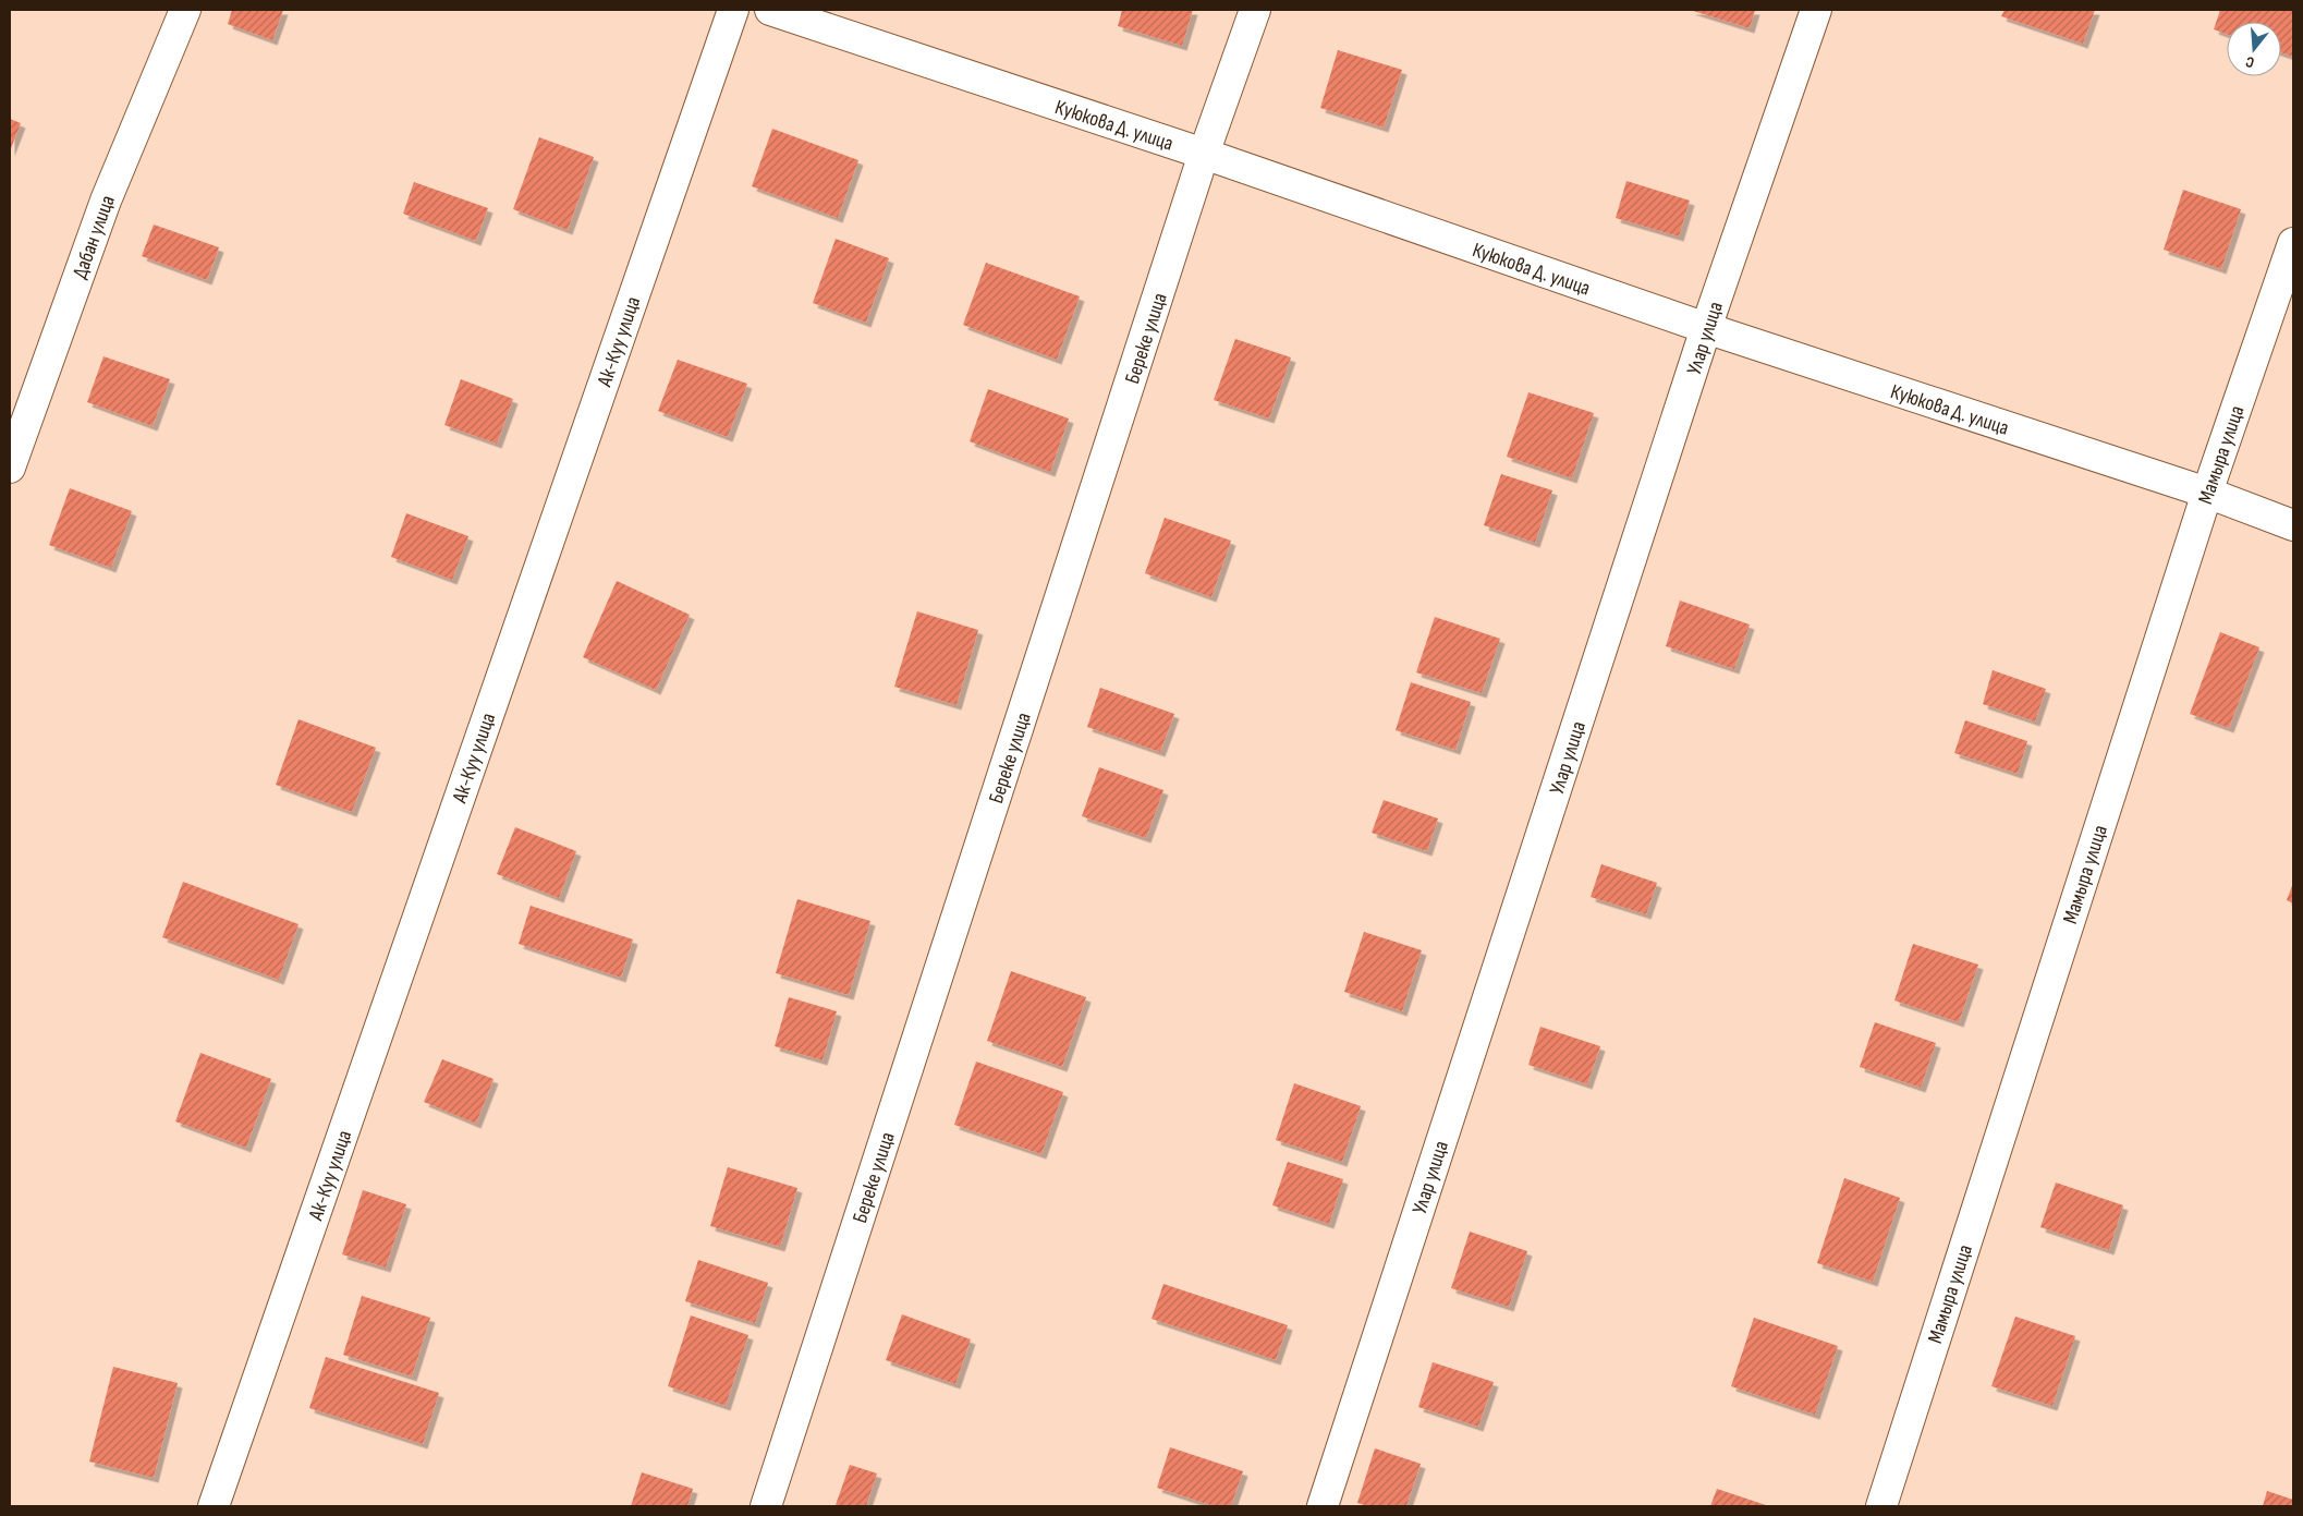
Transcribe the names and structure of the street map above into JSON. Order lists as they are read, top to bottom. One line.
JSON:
{"streets":{"street":["Куюкова Д. улица","Дабан улица","Береке улица","Улар улица","Ак-Куу улица","Мамыра улица"]},"crossings":[["Куюкова Д. улица","Береке улица"],["Куюкова Д. улица","Улар улица"],["Куюкова Д. улица","Мамыра улица"]],"north":"bottom"}
